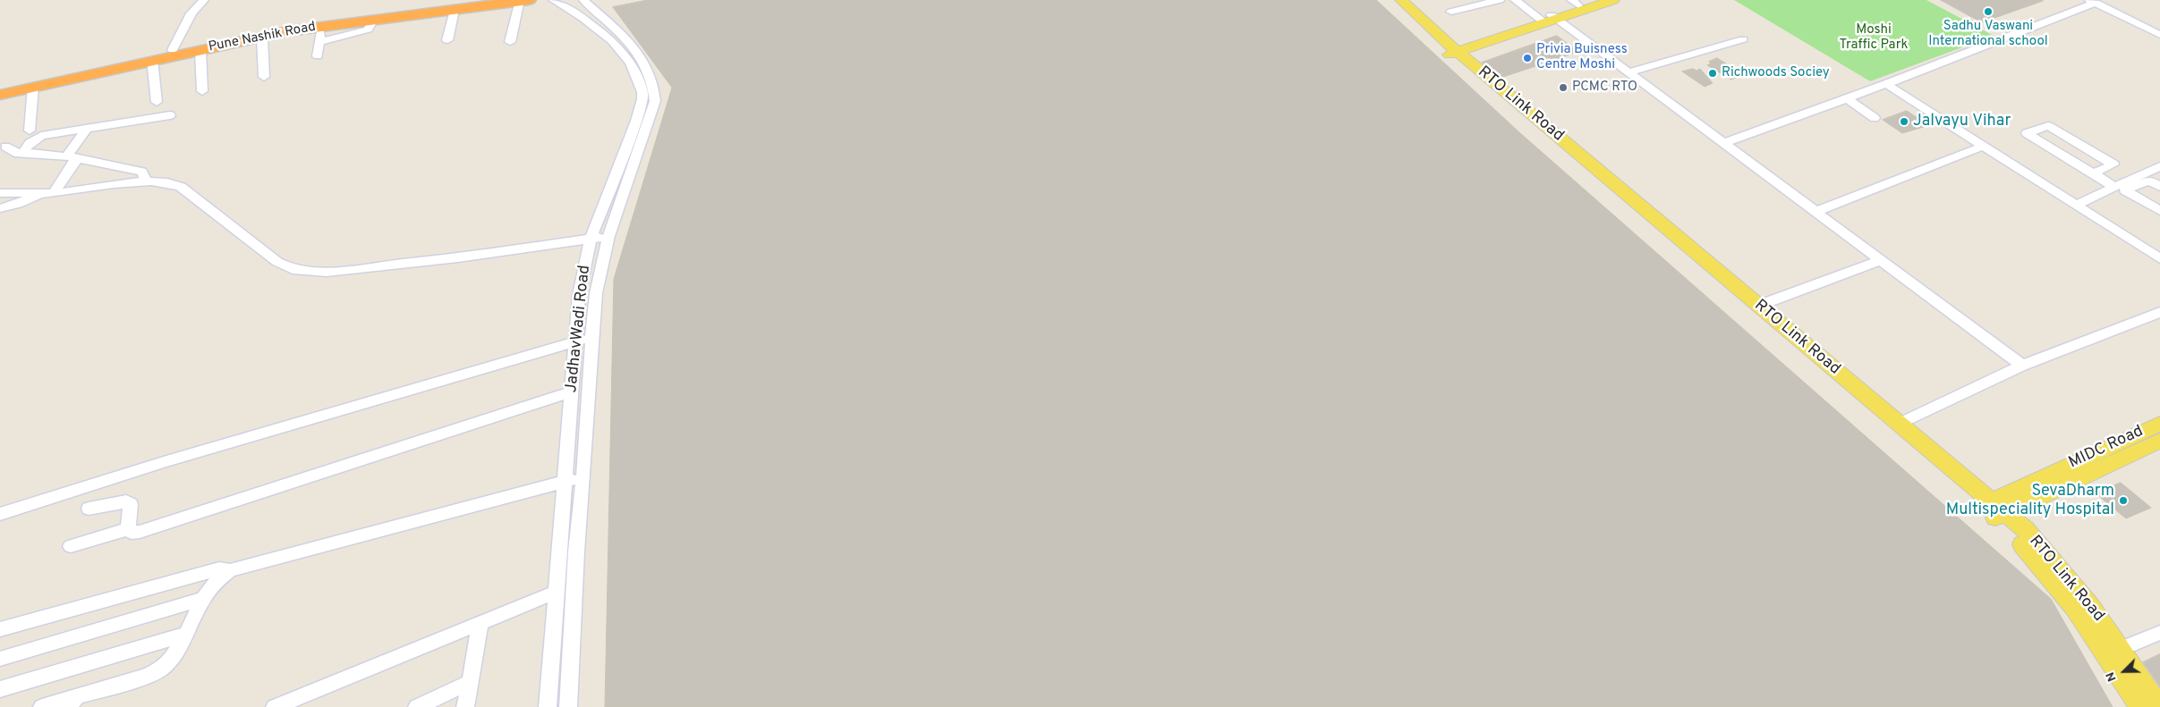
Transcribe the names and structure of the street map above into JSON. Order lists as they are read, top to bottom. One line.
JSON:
{"streets":{"highway":["Pune Nashik Road"],"main road":["RTO Link Road","MIDC Road"],"street":["JadhavWadi Road"]},"crossings":[["RTO Link Road","MIDC Road"]],"parks":["Moshi Traffic Park"],"places":["Sadhu Vaswani International school","Privia Buisness Centre Moshi","Richwoods Sociey","PCMC RTO","Jalvayu Vihar","SevaDharm Multispeciality Hospital"],"north":"bottom left"}
